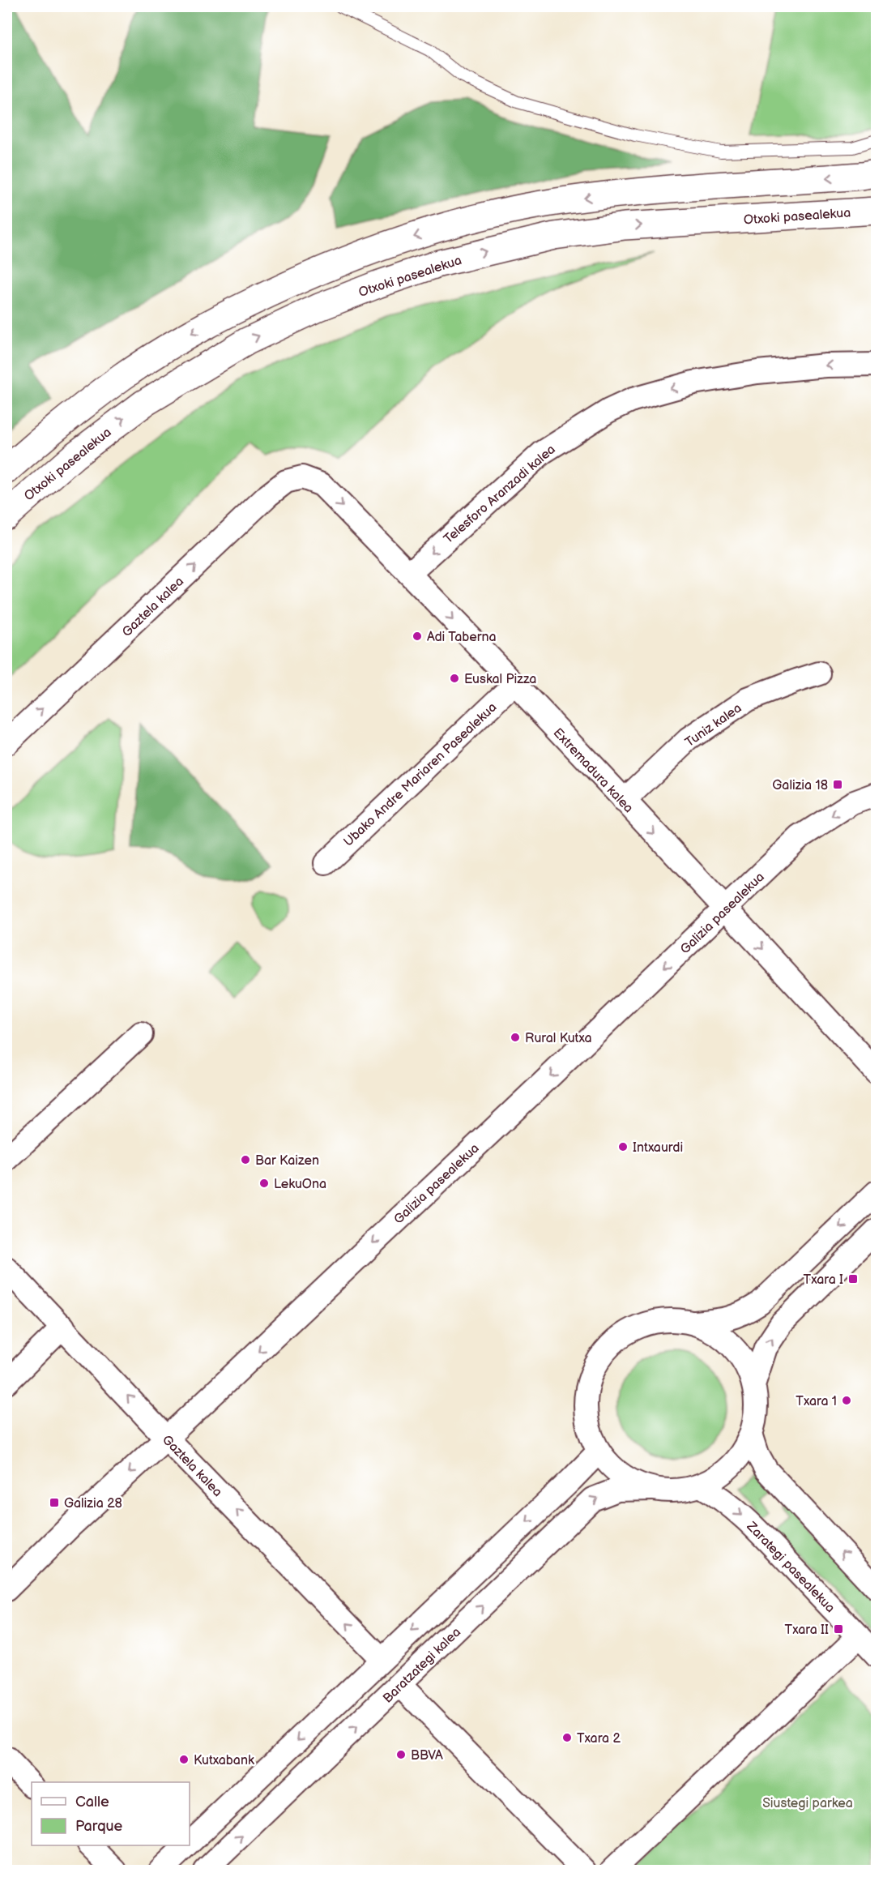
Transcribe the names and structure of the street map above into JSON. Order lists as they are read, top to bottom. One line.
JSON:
{"streets":{"main road":["Otxoki pasealekua"],"street":["Telesforo Aranzadi kalea","Gaztela kalea","Tuniz kalea","Extremadura kalea","Ubako Andre Mariaren Pasealekua","Galizia pasealekua","Zarategi pasealekua","Baratzategi kalea"]},"crossings":[["Telesforo Aranzadi kalea","Extremadura kalea"],["Gaztela kalea","Extremadura kalea"],["Gaztela kalea","Galizia pasealekua"],["Tuniz kalea","Extremadura kalea"],["Extremadura kalea","Ubako Andre Mariaren Pasealekua"],["Extremadura kalea","Galizia pasealekua"],["Zarategi pasealekua","Baratzategi kalea"]],"one_way":["Telesforo Aranzadi kalea","Extremadura kalea","Galizia pasealekua"],"parks":["Siustegi parkea"],"places":{"other":["Adi Taberna","Euskal Pizza","Rural Kutxa","Intxaurdi","Bar Kaizen","LekuOna","Txara 1","Txara 2","BBVA","Kutxabank"],"transit":["Galizia 18","Txara I","Galizia 28","Txara II"]},"legend":["Calle","Parque"]}
